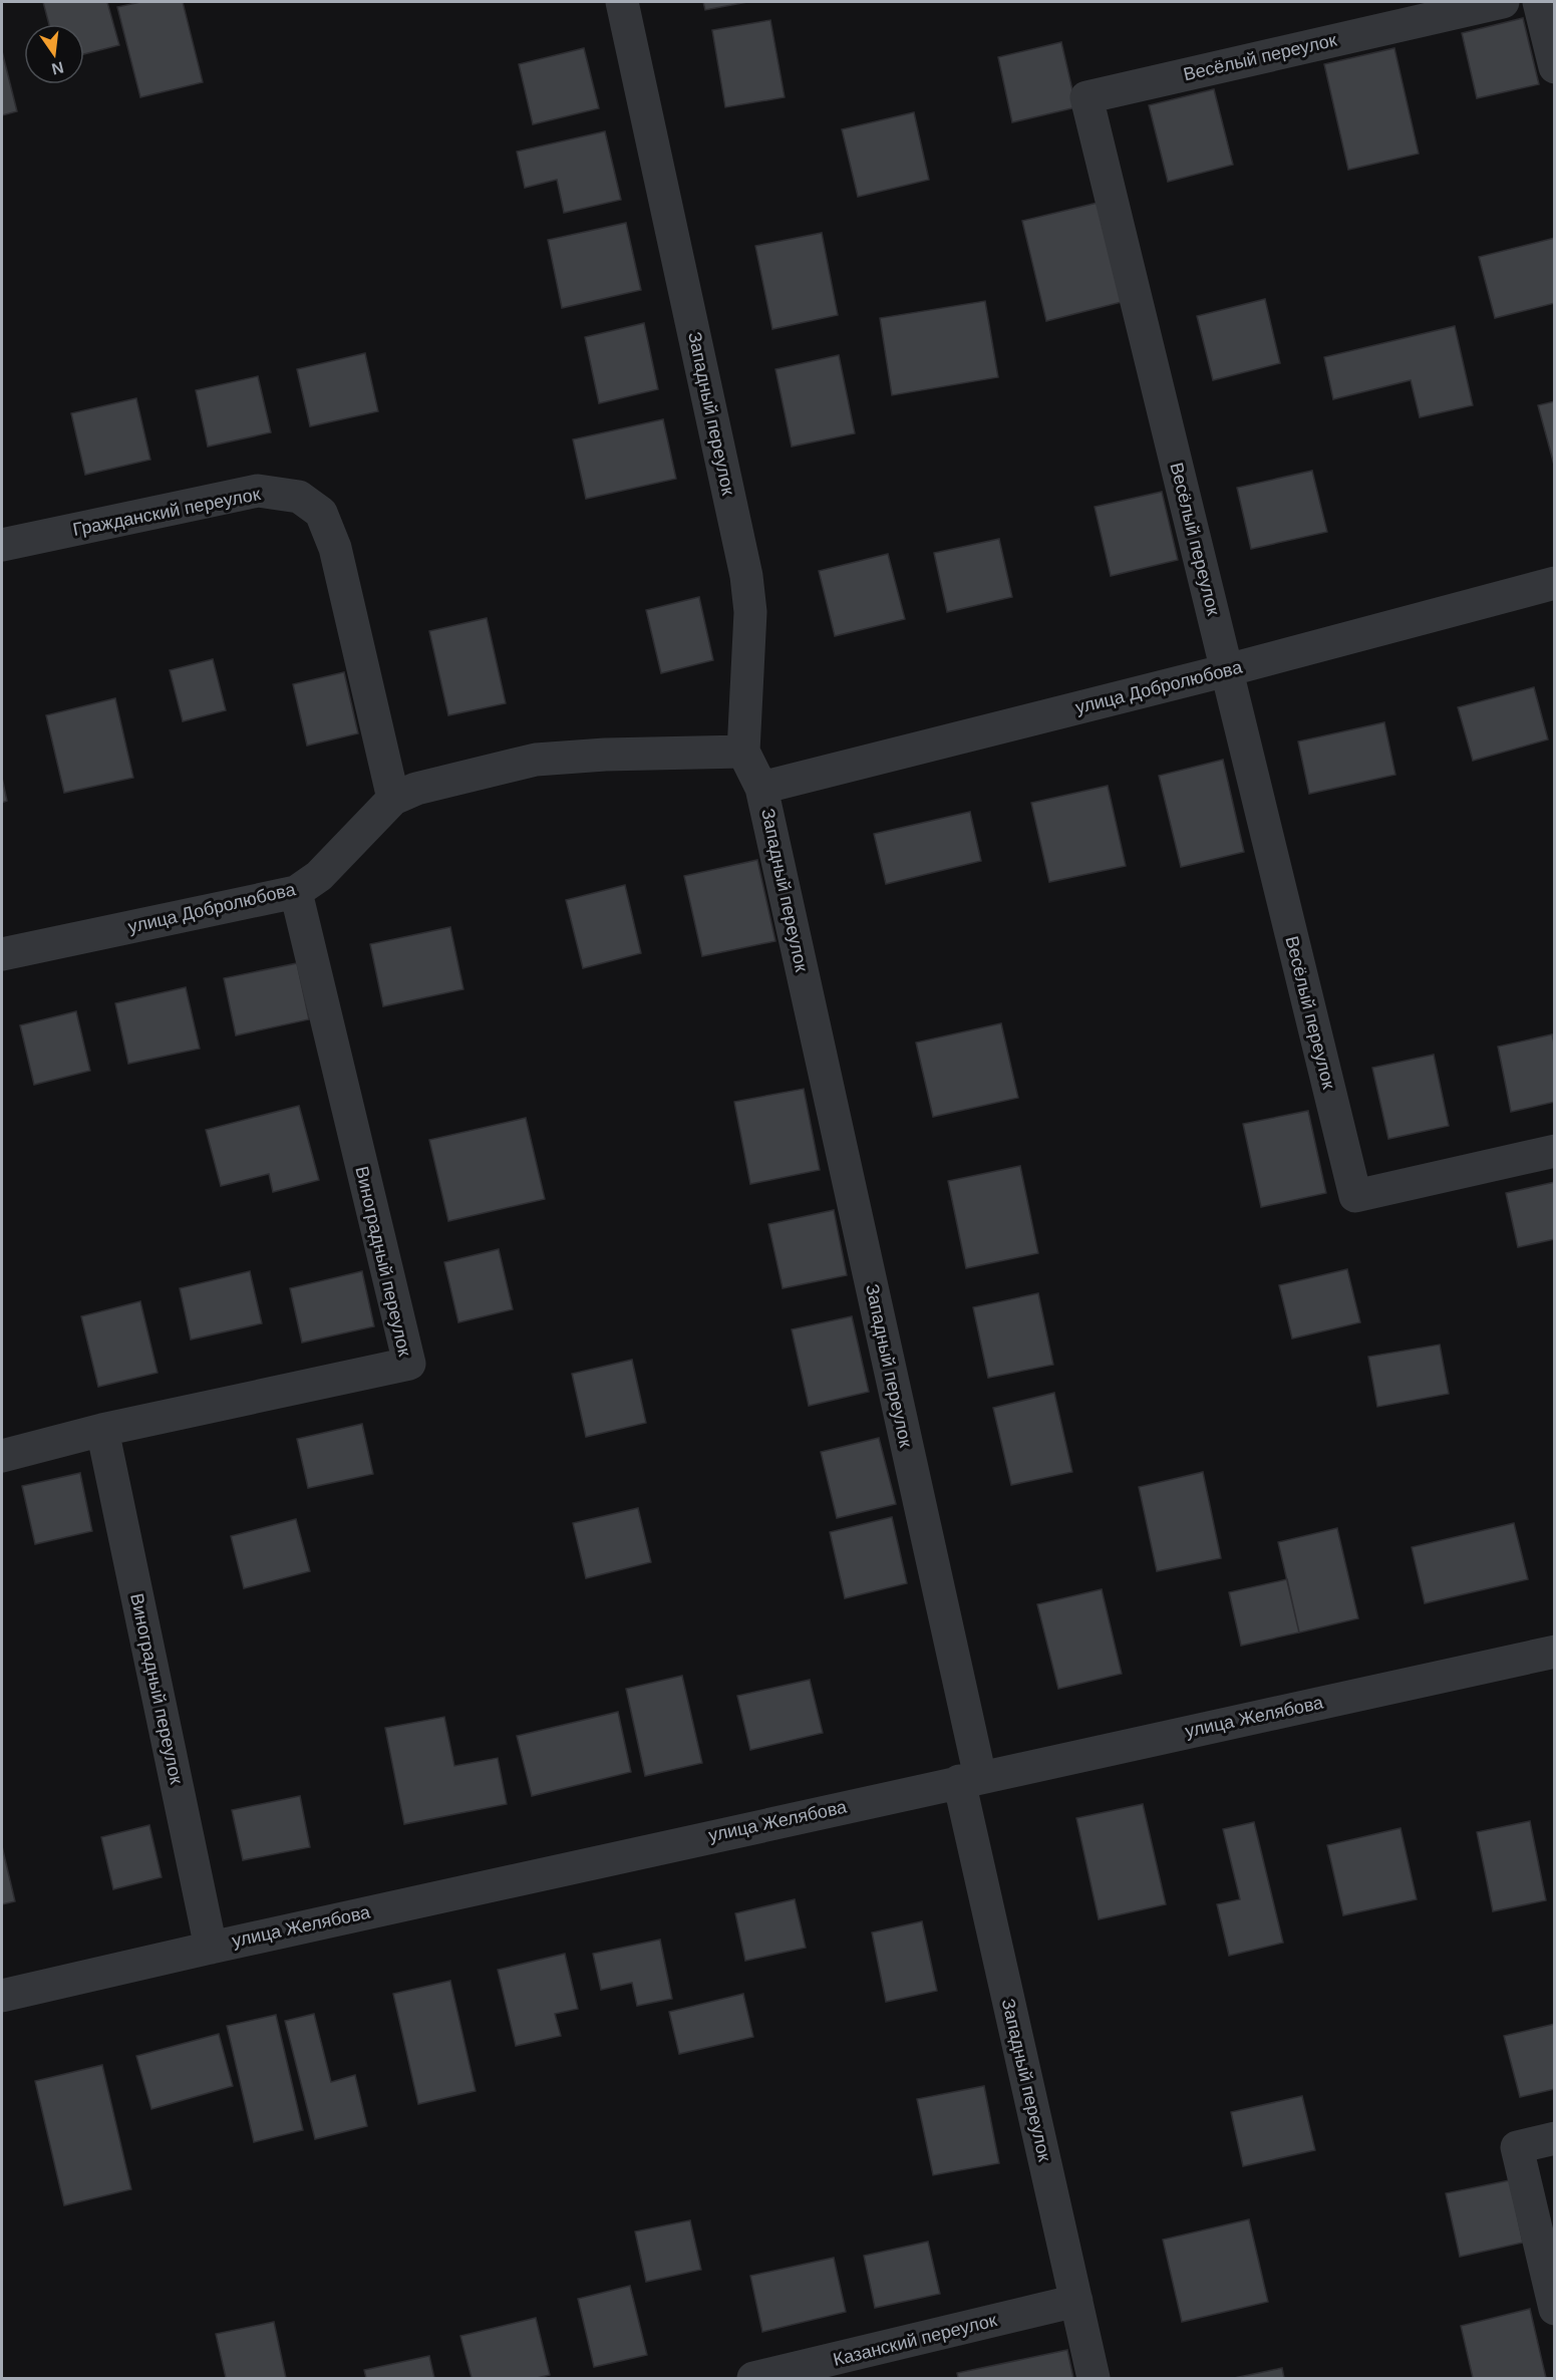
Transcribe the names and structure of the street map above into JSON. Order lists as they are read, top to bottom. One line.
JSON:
{"streets":{"street":["Весёлый переулок","Западный переулок","Гражданский переулок","улица Добролюбова","Виноградный переулок","улица Желябова","Казанский переулок"]},"crossings":[["Весёлый переулок","улица Добролюбова"],["Западный переулок","улица Добролюбова"],["Западный переулок","улица Желябова"],["Западный переулок","Казанский переулок"],["Гражданский переулок","улица Добролюбова"],["улица Добролюбова","Виноградный переулок"],["Виноградный переулок","улица Желябова"]],"north":"bottom"}
